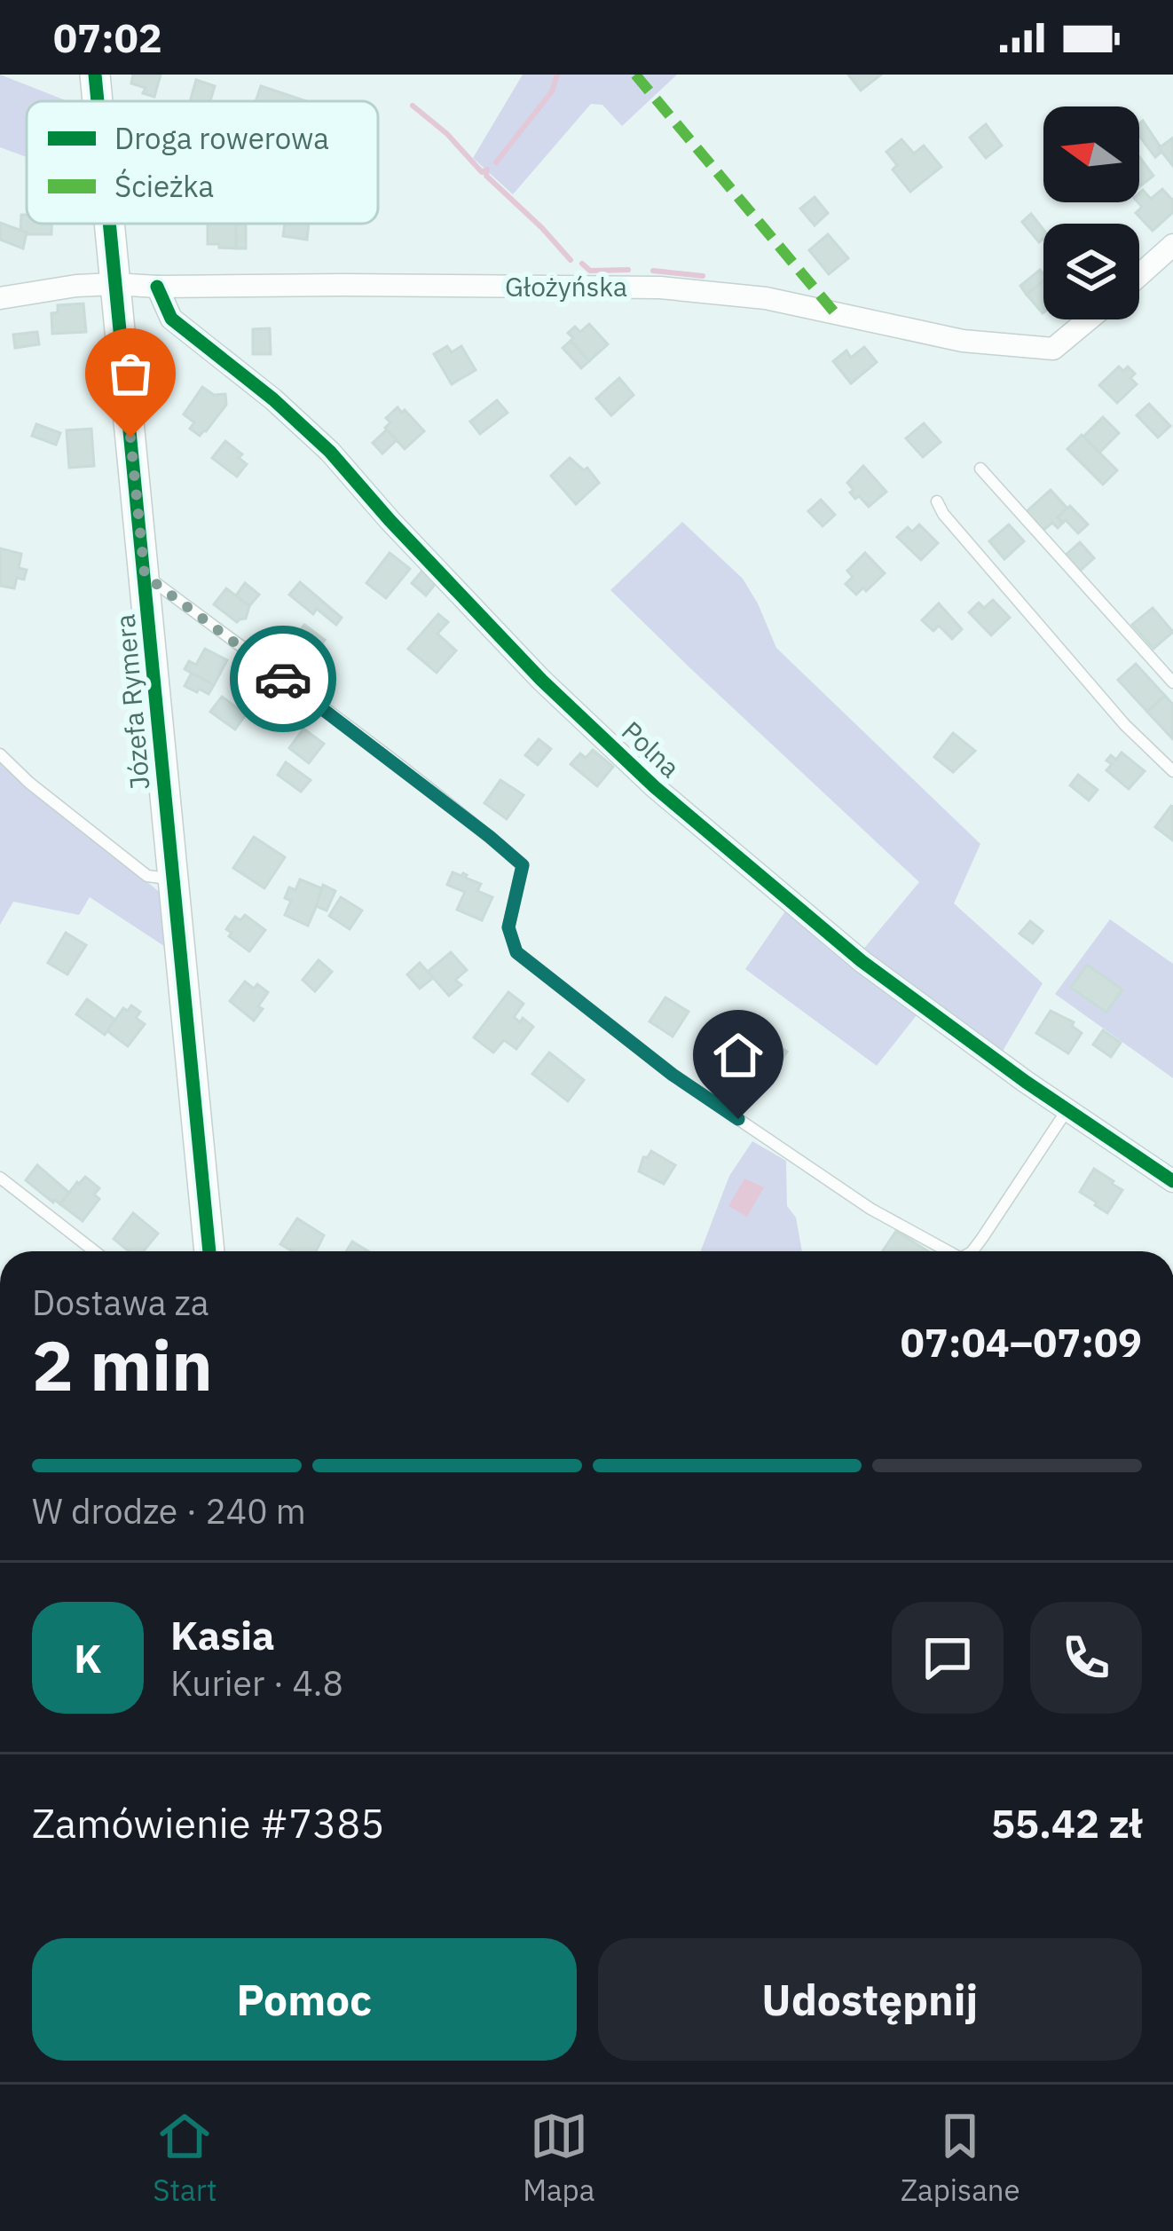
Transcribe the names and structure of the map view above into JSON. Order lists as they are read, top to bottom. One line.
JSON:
{"streets":{"street":["Głożyńska","Józefa Rymera","Polna"]},"crossings":[["Głożyńska","Józefa Rymera"],["Głożyńska","Polna"]],"legend":["Droga rowerowa","Ścieżka"],"north":"left","page":{"status":"07:02","heading":["2 min","Dostawa za","07:04–07:09"],"panel":["Kasia","Kurier · 4.8","Zamówienie #7385","55.42 zł"],"bar":"W drodze · 240 m","round":"K","buttons":["Pomoc","Udostępnij"],"tabs":["Start","Mapa","Zapisane"]}}
